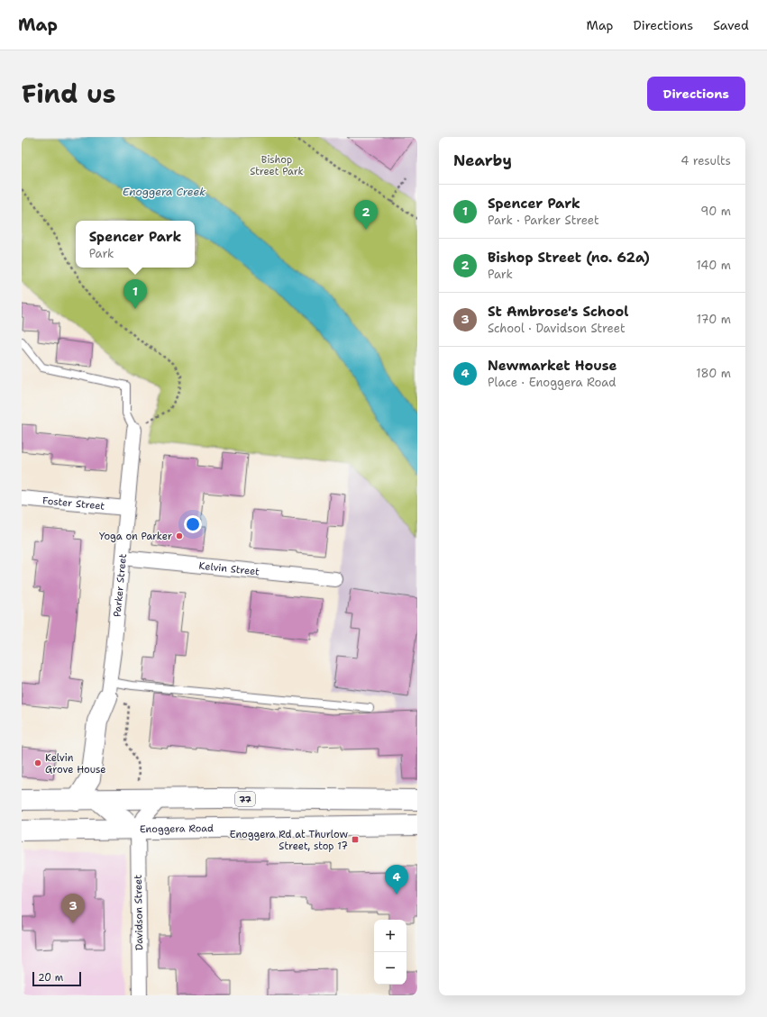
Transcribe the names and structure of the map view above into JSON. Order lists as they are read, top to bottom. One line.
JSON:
{"streets":{"main road":["77","Enoggera Road"],"street":["Foster Street","Kelvin Street","Parker Street","Davidson Street"]},"crossings":[["Foster Street","Parker Street"],["Kelvin Street","Parker Street"],["Enoggera Road","Davidson Street"]],"water":["Enoggera Creek"],"parks":["Bishop Street Park"],"places":{"other":["Yoga on Parker","Kelvin Grove House"],"transit":["Enoggera Rd at Thurlow Street, stop 17"]},"scale_bar":"20 m","page":{"header":"Map","nav":["Map","Directions","Saved"],"title":"Find us","buttons":"Directions","heading":["Nearby","4 results"],"list":[{"mark":"1","name":"Spencer Park","note":"Park · Parker Street","value":"90 m"},{"mark":"2","name":"Bishop Street (no. 62a)","note":"Park","value":"140 m"},{"mark":"3","name":"St Ambrose's School","note":"School · Davidson Street","value":"170 m"},{"mark":"4","name":"Newmarket House","note":"Place · Enoggera Road","value":"180 m"}],"pins":["2","1","4","3"],"popup":["Spencer Park","Park"],"map_buttons":["+","−"],"scale":"20 m"}}
